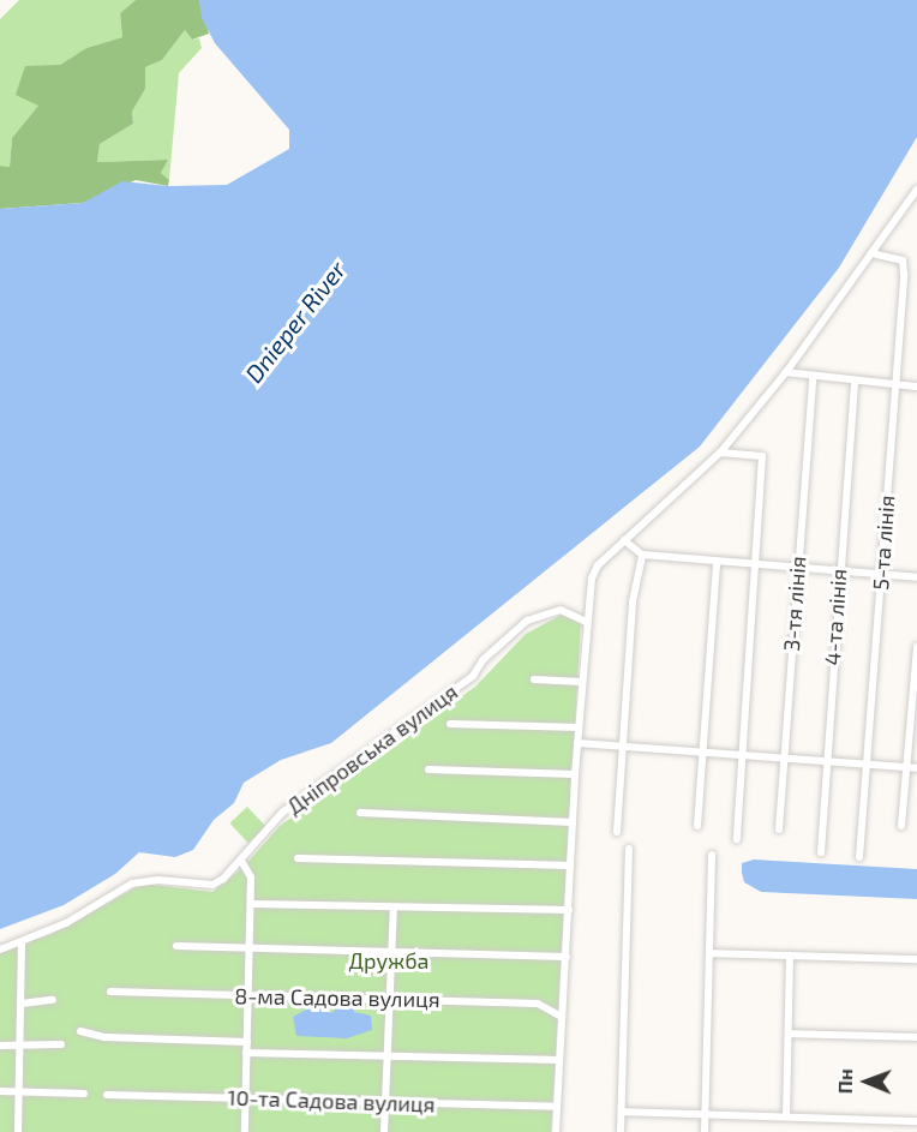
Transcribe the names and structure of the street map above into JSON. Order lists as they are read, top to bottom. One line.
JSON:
{"streets":{"street":["5-та лінія","3-тя лінія","4-та лінія","Дніпровська вулиця","8-ма Садова вулиця","10-та Садова вулиця"]},"water":["Dnieper River"],"parks":["Дружба"],"north":"left"}
